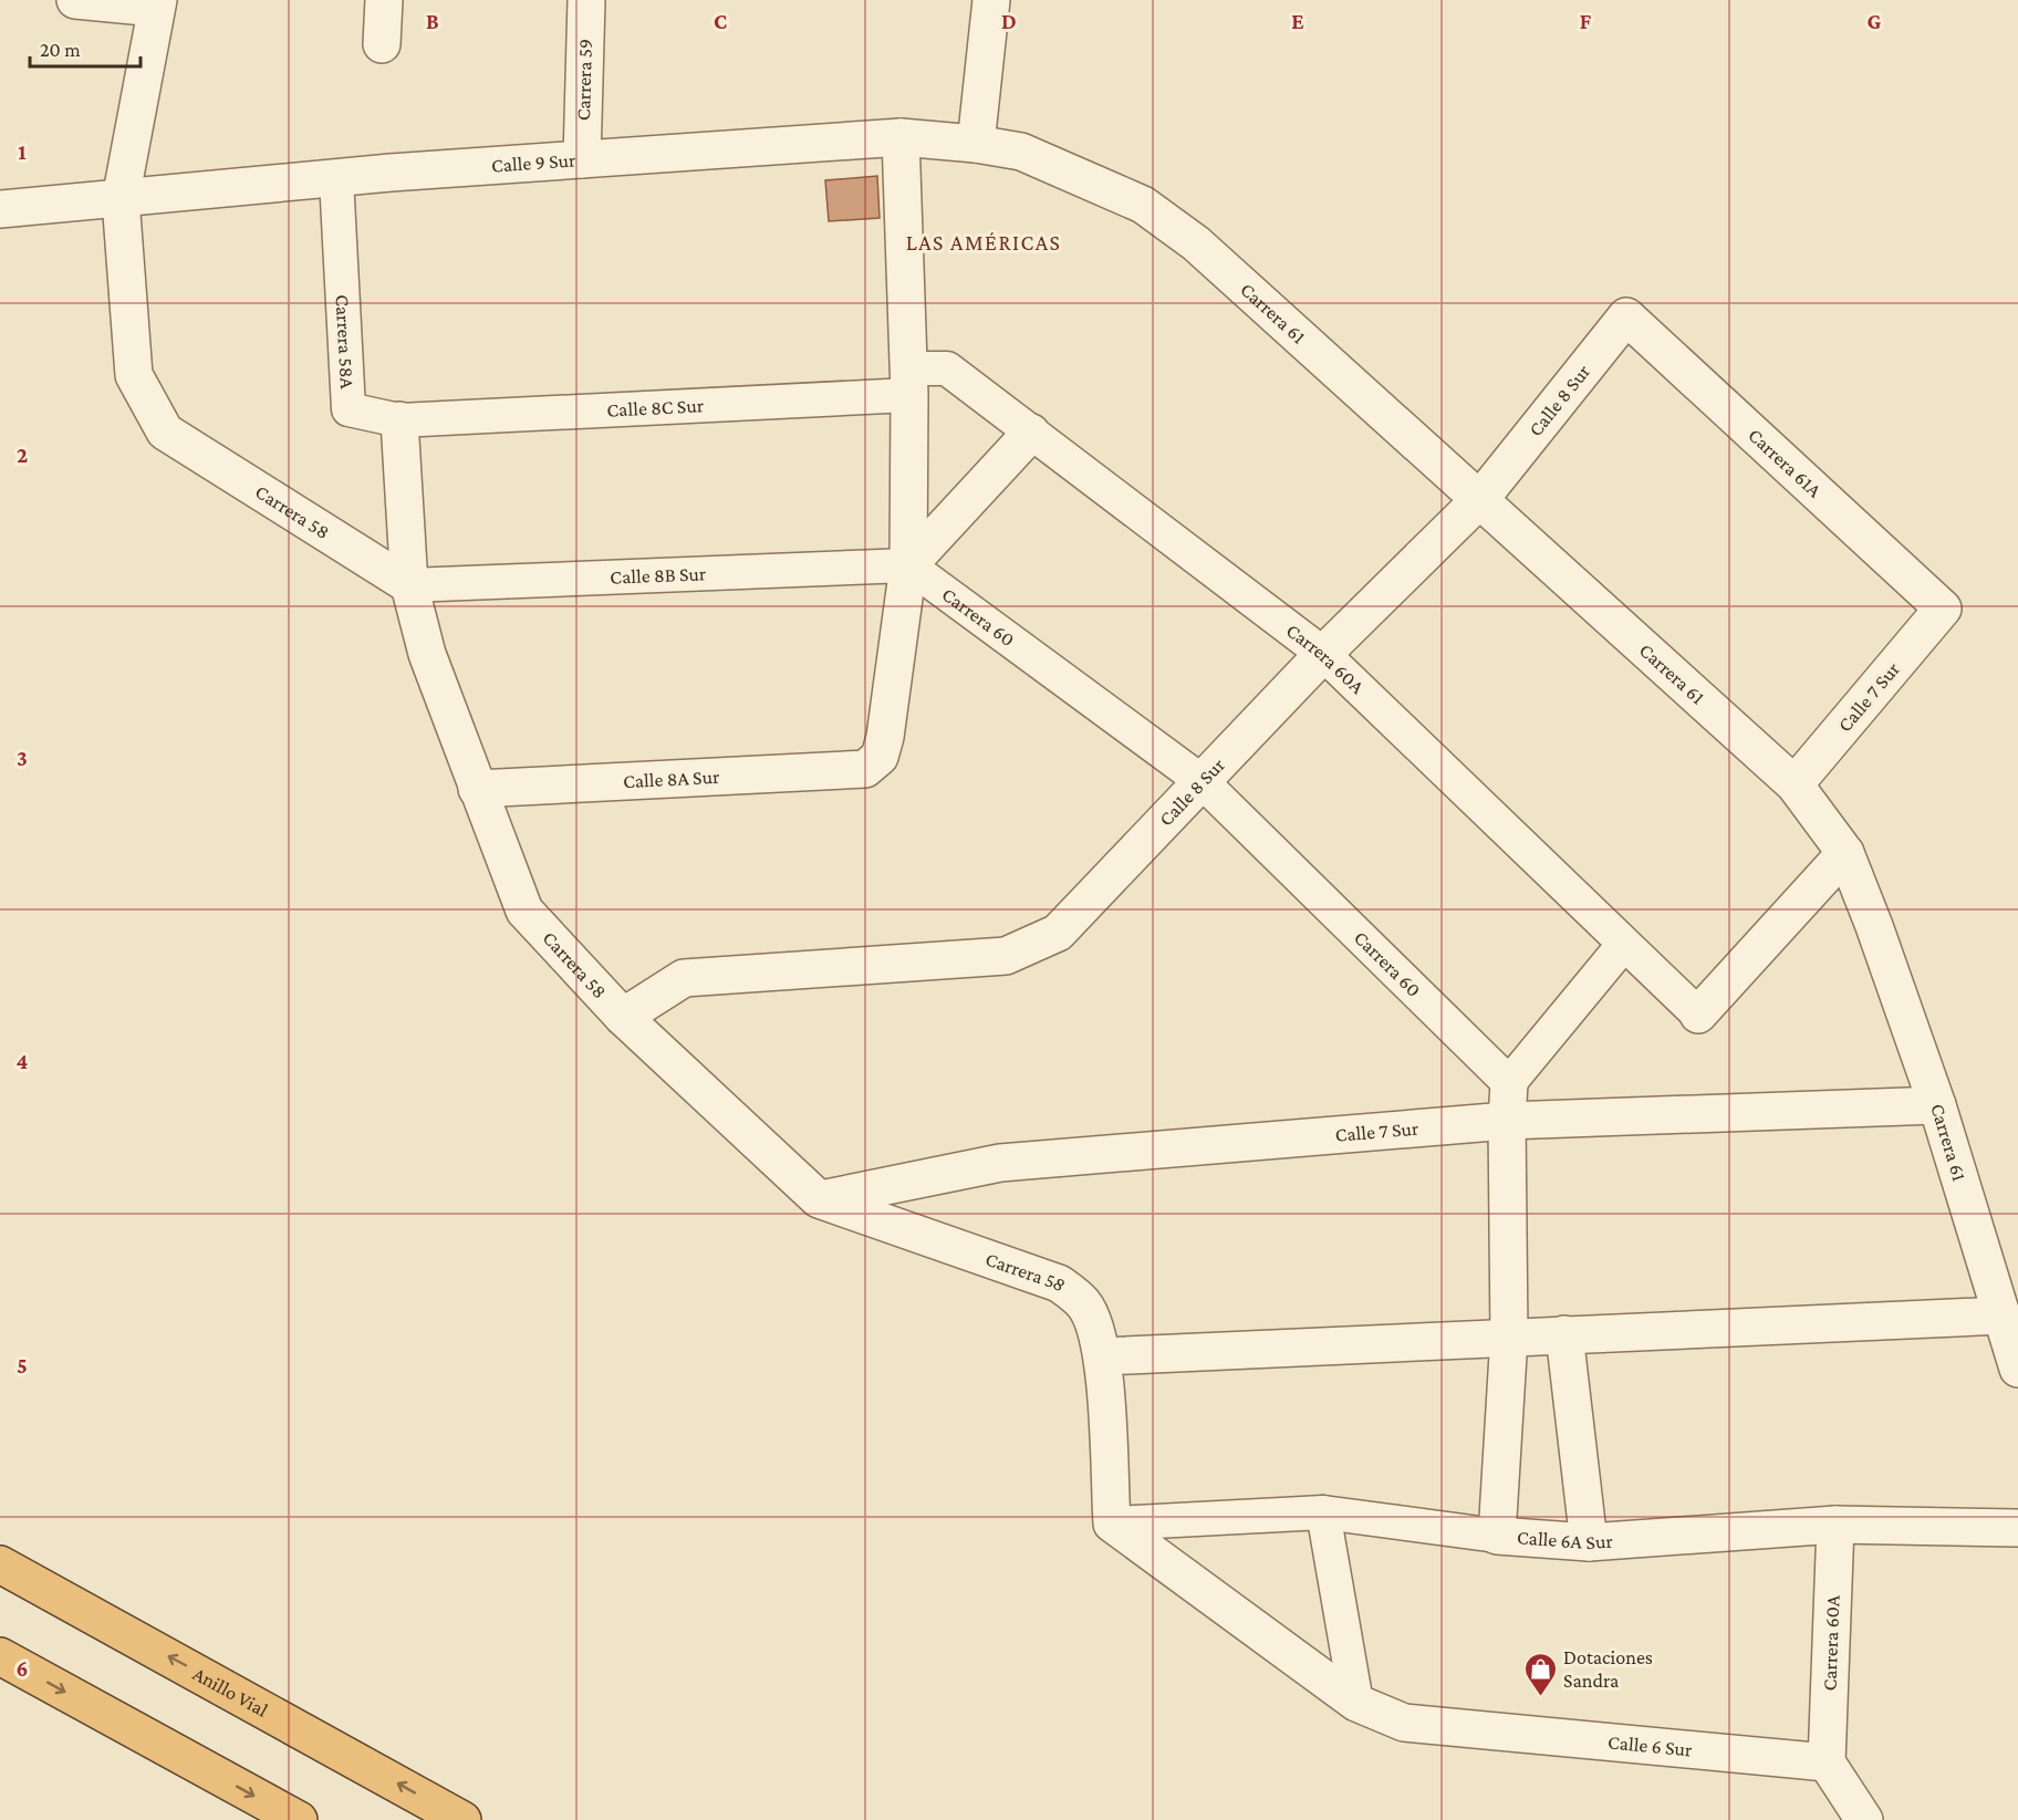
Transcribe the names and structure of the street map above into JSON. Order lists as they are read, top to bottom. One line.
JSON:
{"streets":{"highway":["Anillo Vial"],"street":["Carrera 59","Calle 9 Sur","Carrera 61","Carrera 58A","Calle 8 Sur","Calle 8C Sur","Carrera 61A","Carrera 58","Calle 8B Sur","Carrera 60","Carrera 60A","Calle 7 Sur","Calle 8A Sur","Calle 6A Sur","Calle 6 Sur"]},"crossings":[["Carrera 59","Calle 9 Sur"],["Calle 9 Sur","Carrera 61"],["Calle 9 Sur","Carrera 58A"],["Calle 9 Sur","Carrera 58"],["Carrera 61","Calle 8 Sur"],["Carrera 61","Calle 7 Sur"],["Carrera 58A","Calle 8C Sur"],["Calle 8 Sur","Carrera 61A"],["Calle 8 Sur","Carrera 58"],["Calle 8 Sur","Carrera 60"],["Calle 8 Sur","Carrera 60A"],["Calle 8C Sur","Carrera 60A"],["Carrera 61A","Calle 7 Sur"],["Carrera 58","Calle 8B Sur"],["Carrera 58","Calle 7 Sur"],["Carrera 58","Calle 8A Sur"],["Carrera 58","Calle 6A Sur"],["Calle 8B Sur","Carrera 60"],["Calle 8B Sur","Calle 8A Sur"],["Carrera 60","Calle 8A Sur"],["Carrera 60A","Calle 6A Sur"],["Carrera 60A","Calle 6 Sur"]],"districts":["LAS AMÉRICAS"],"places":{"shop":["Dotaciones Sandra"]},"scale_bar":"20 m","grid":{"columns":["B","C","D","E","F","G"],"rows":["1","2","3","4","5","6"]}}
